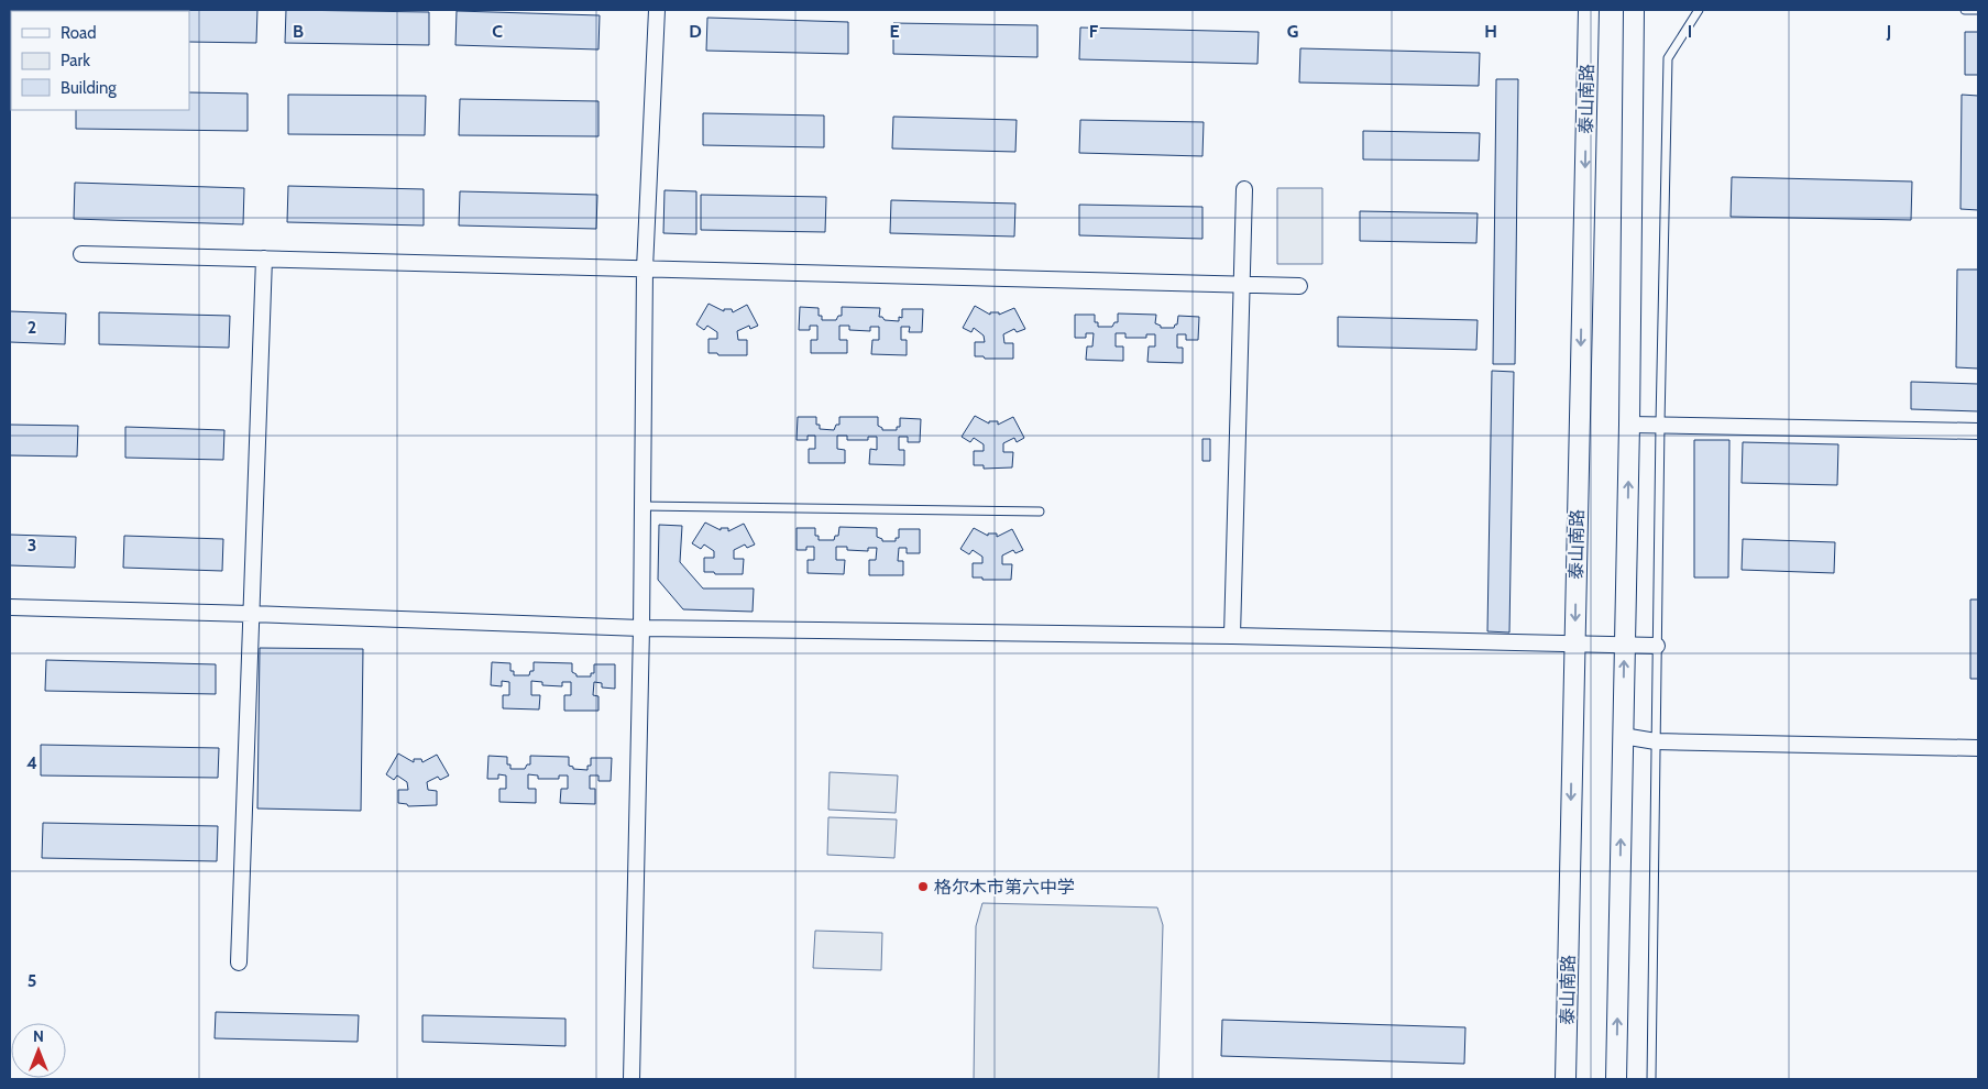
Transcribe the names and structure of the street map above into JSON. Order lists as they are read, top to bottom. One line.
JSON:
{"streets":{"street":["泰山南路"]},"places":["格尔木市第六中学"],"legend":["Road","Park","Building"],"north":"top","grid":{"columns":["B","C","D","E","F","G","H","I","J"],"rows":["2","3","4","5"]}}
